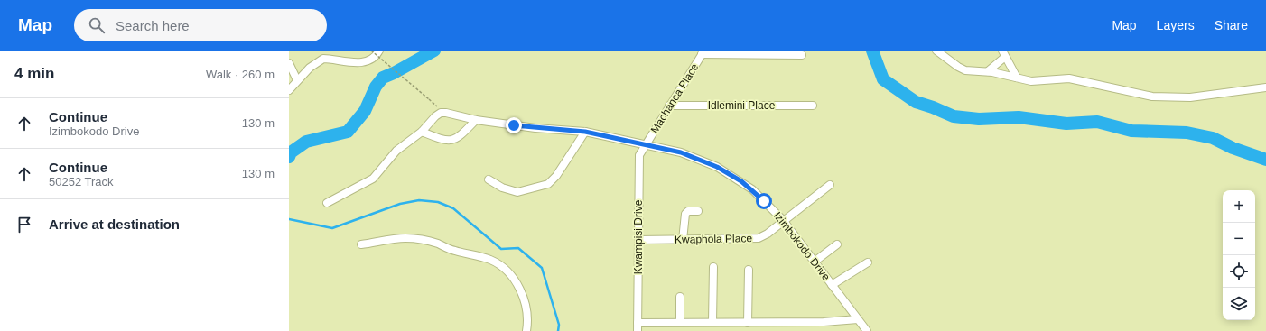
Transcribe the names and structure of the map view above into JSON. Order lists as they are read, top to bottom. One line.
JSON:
{"streets":{"street":["Machanca Place","Idlemini Place","Kwampisi Drive","Kwaphola Place","Izimbokodo Drive"]},"crossings":[["Machanca Place","Idlemini Place"],["Machanca Place","Kwampisi Drive"],["Machanca Place","Izimbokodo Drive"],["Kwampisi Drive","Kwaphola Place"],["Kwampisi Drive","Izimbokodo Drive"],["Kwaphola Place","Izimbokodo Drive"]],"page":{"header":"Map","search":"Search here","nav":["Map","Layers","Share"],"heading":["4 min","Walk · 260 m"],"list":[["Continue","Izimbokodo Drive","130 m"],["Continue","50252 Track","130 m"],"Arrive at destination"],"map_buttons":["+","−"]}}
